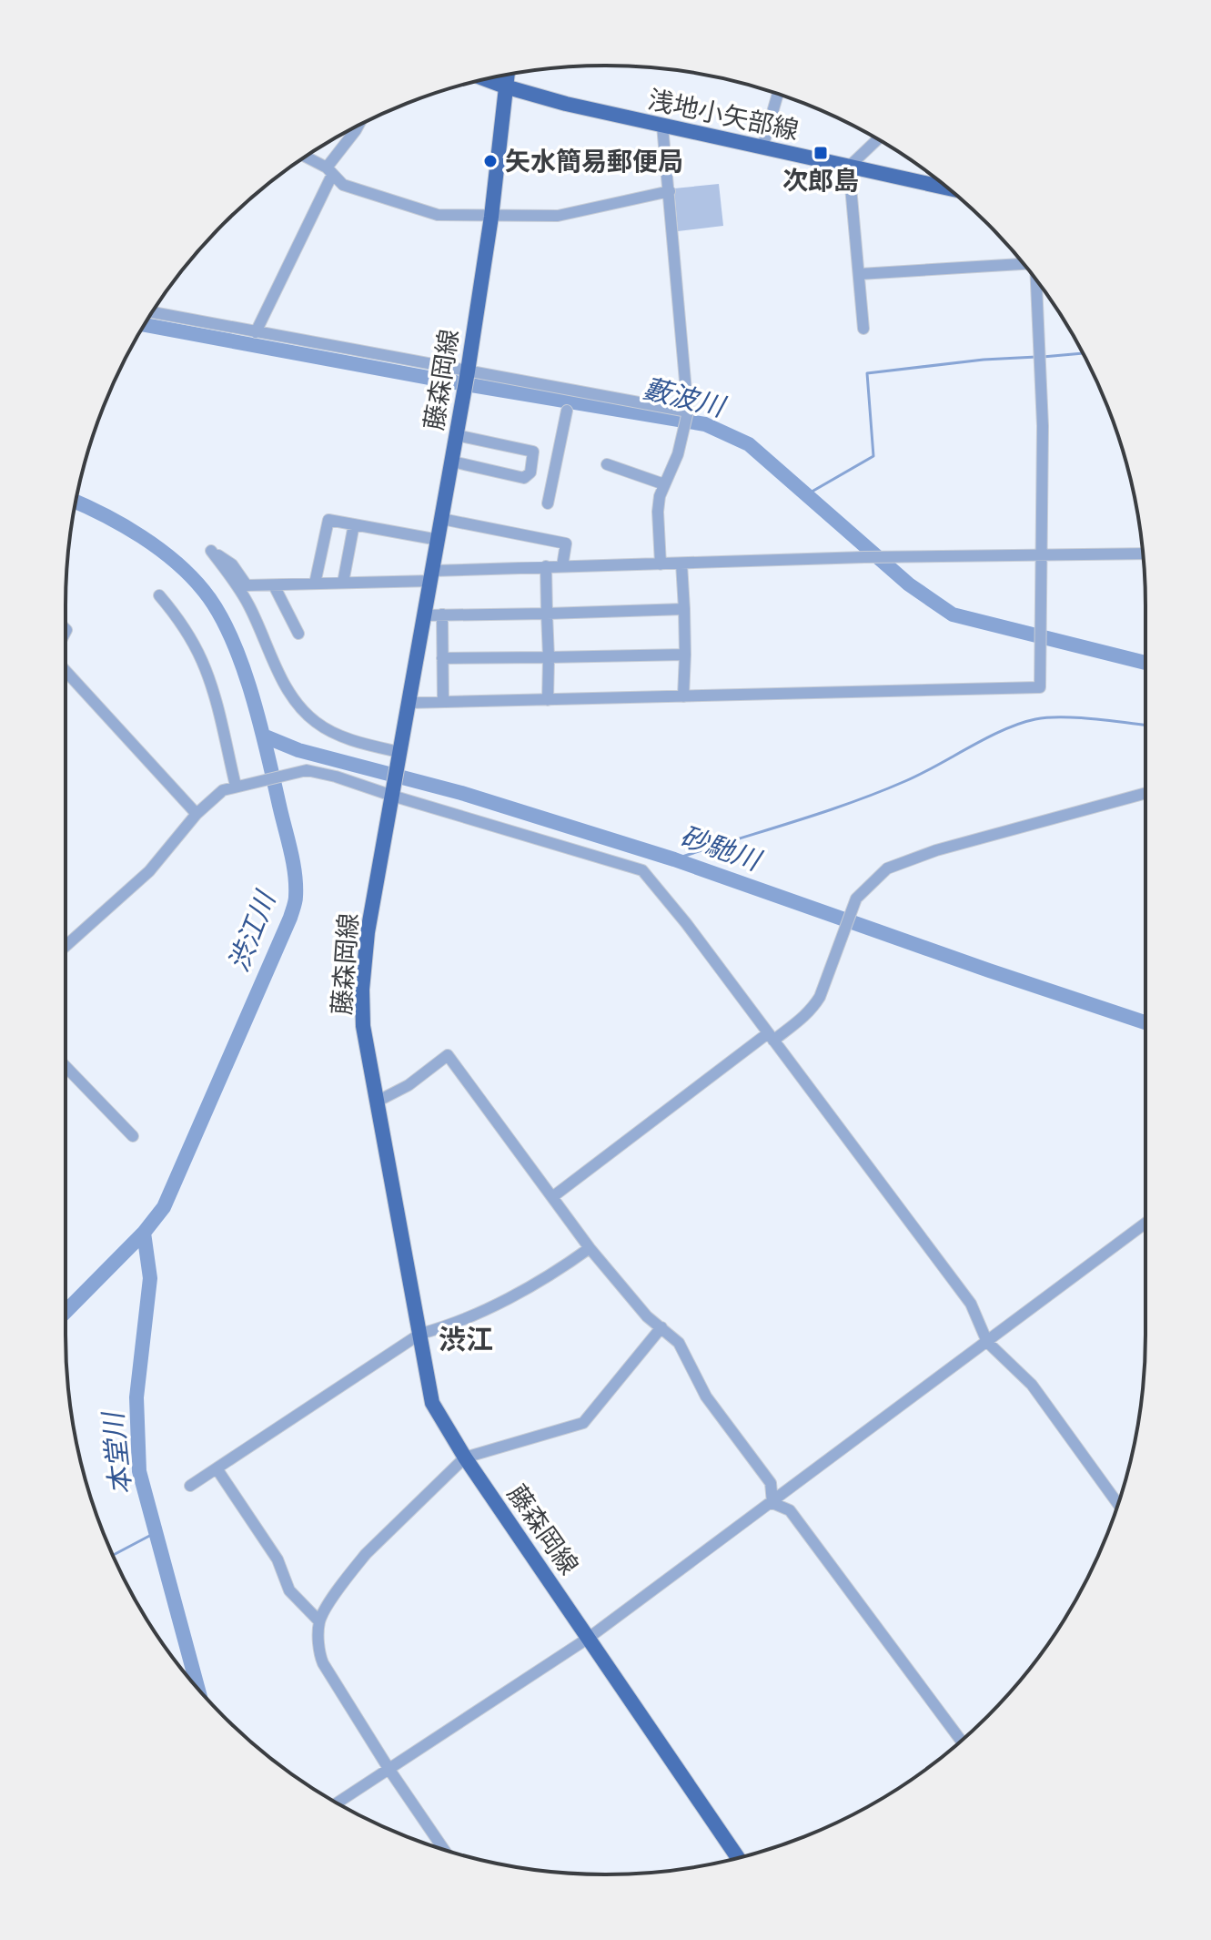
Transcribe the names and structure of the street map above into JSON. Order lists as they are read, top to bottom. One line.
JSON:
{"streets":{"main road":["浅地小矢部線","藤森岡線"]},"crossings":[["浅地小矢部線","藤森岡線"]],"districts":["渋江"],"water":["藪波川","砂馳川","渋江川","本堂川"],"places":{"transit":["次郎島"],"other":["矢水簡易郵便局"]}}
